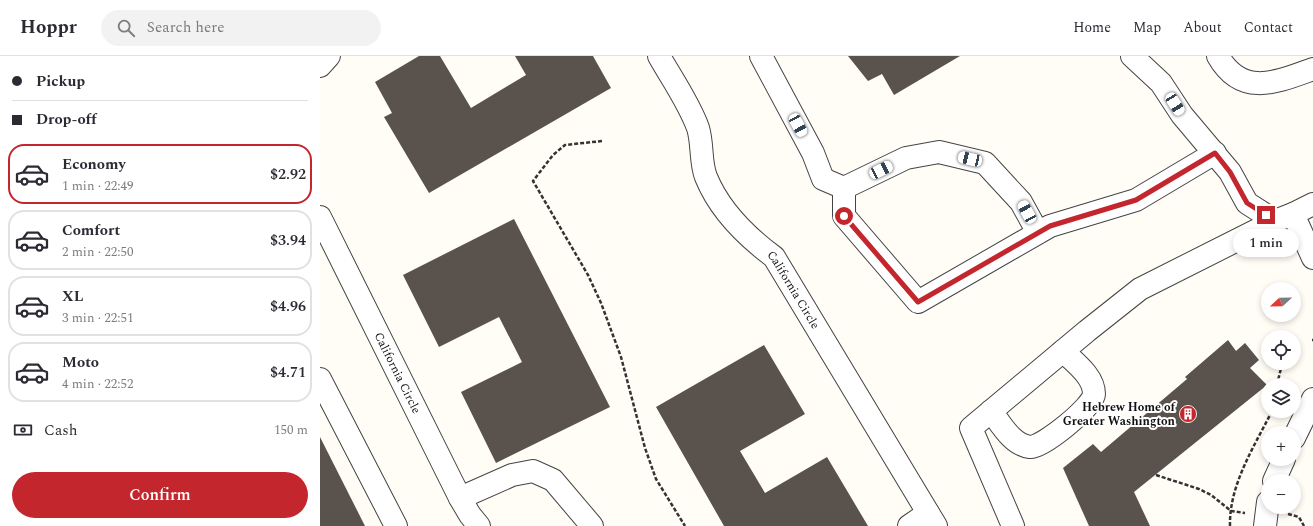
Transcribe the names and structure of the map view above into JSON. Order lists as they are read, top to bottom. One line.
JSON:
{"streets":{"street":["California Circle"]},"places":{"building":["Hebrew Home of Greater Washington"]},"north":"left","page":{"header":"Hoppr","search":"Search here","nav":["Home","Map","About","Contact"],"banner":["Pickup","Drop-off"],"list":[{"name":"Economy","note":"1 min · 22:49","value":"$2.92"},{"name":"Comfort","note":"2 min · 22:50","value":"$3.94"},{"name":"XL","note":"3 min · 22:51","value":"$4.96"},{"name":"Moto","note":"4 min · 22:52","value":"$4.71"}],"bubble":"1 min","map_buttons":["+","−"],"pay":["Cash","150 m"],"buttons":"Confirm"}}
